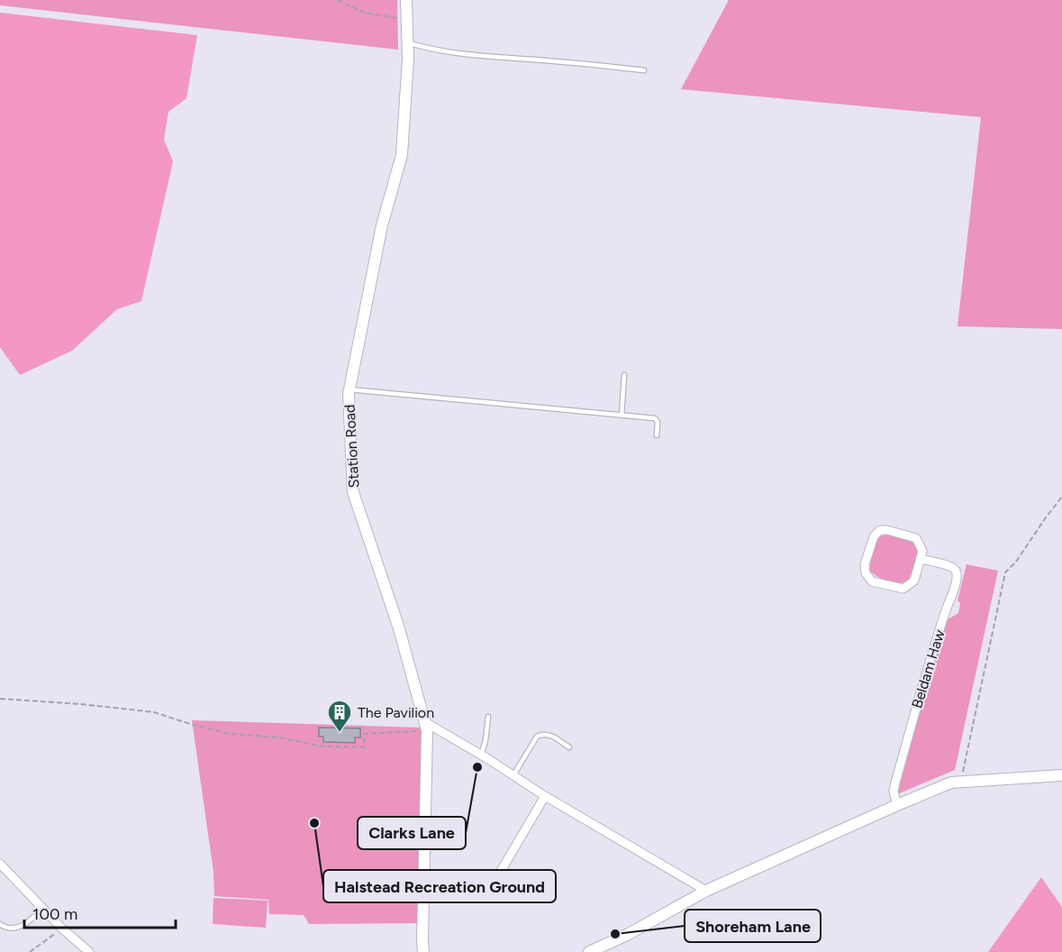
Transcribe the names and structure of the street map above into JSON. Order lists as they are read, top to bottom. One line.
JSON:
{"streets":{"street":["Station Road","Beldam Haw"]},"places":{"building":["The Pavilion"],"other":["Clarks Lane","Halstead Recreation Ground","Shoreham Lane"]},"scale_bar":"100 m"}
